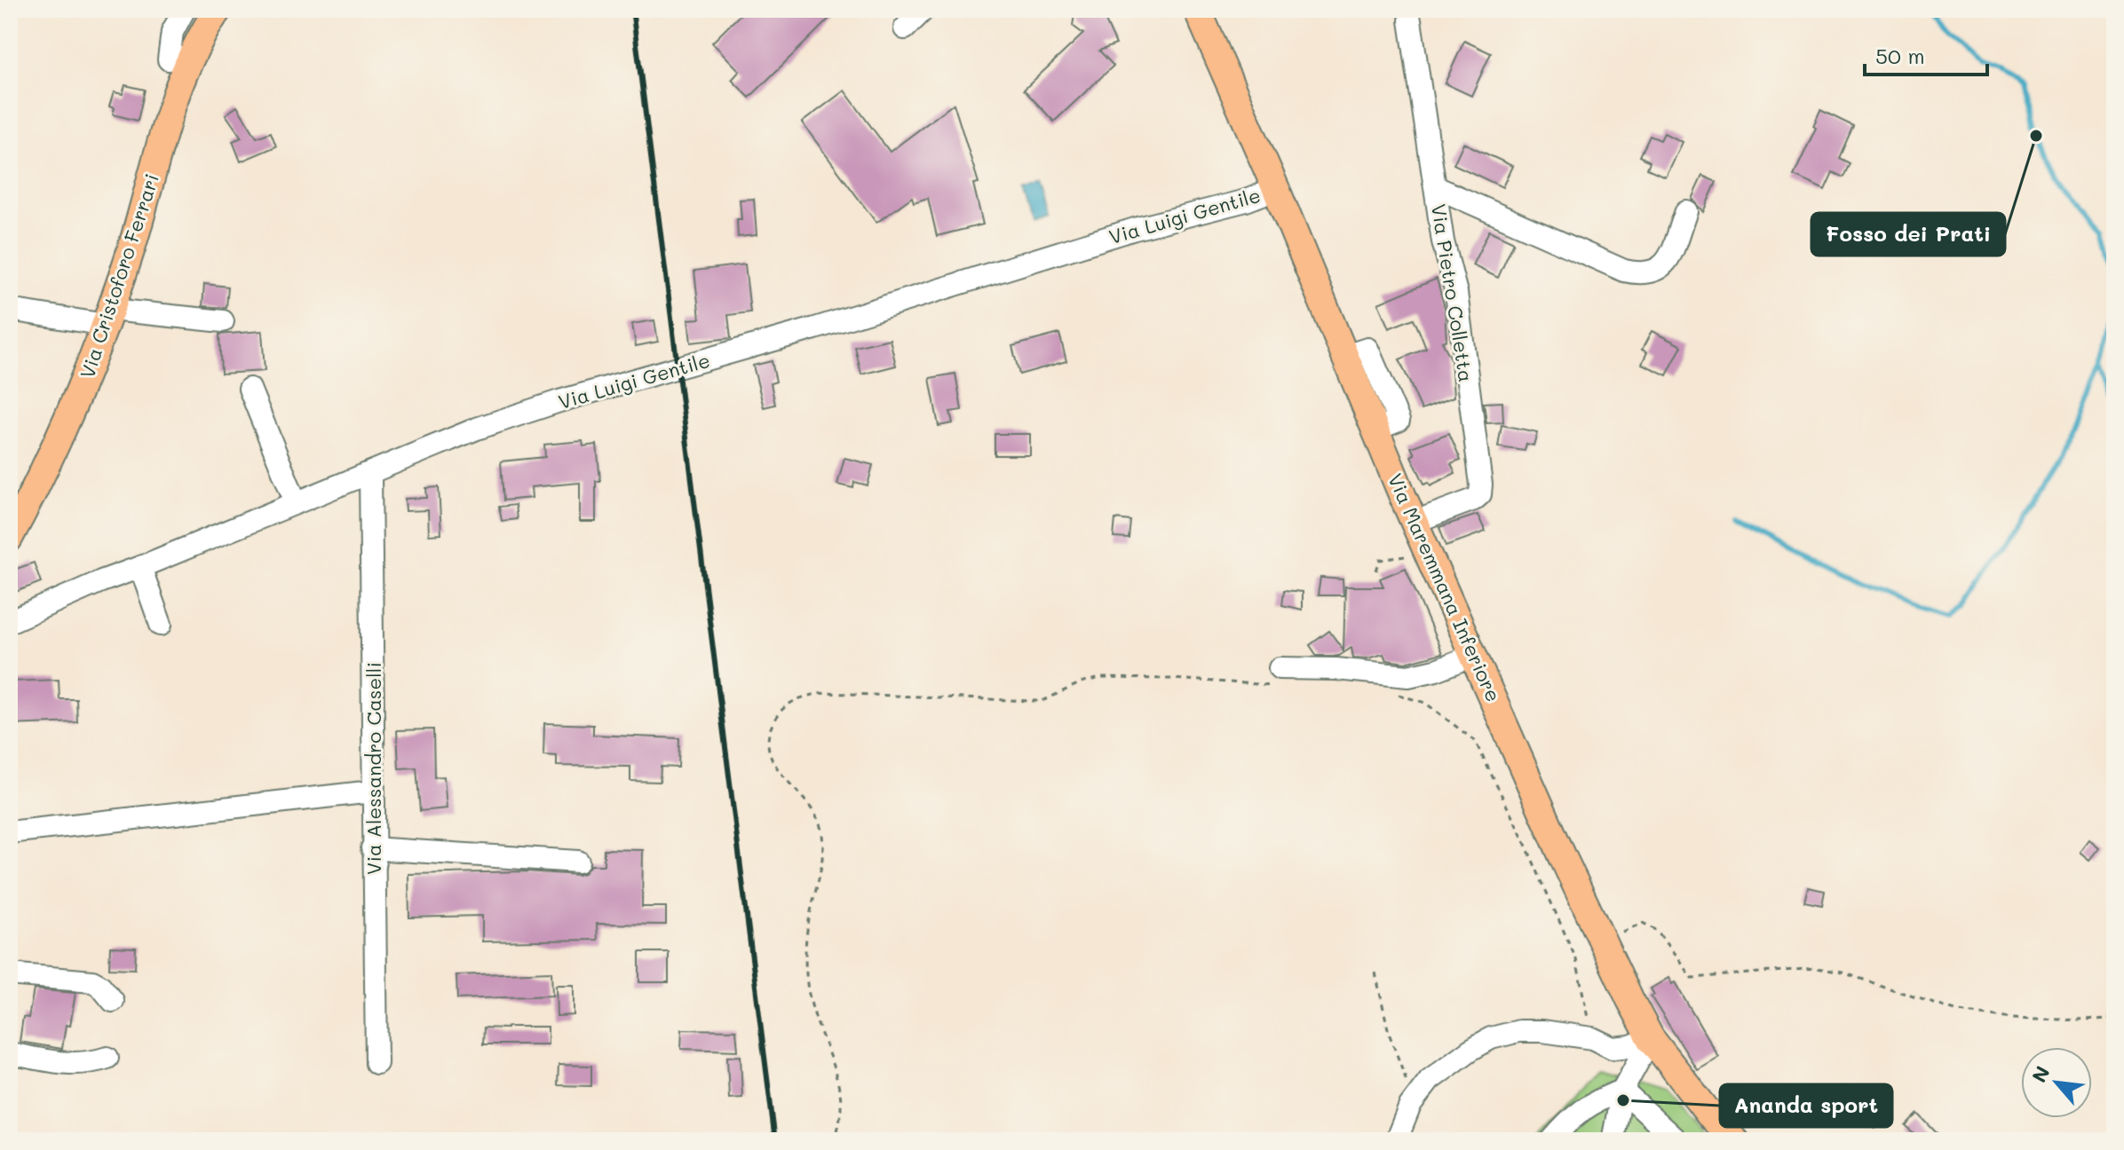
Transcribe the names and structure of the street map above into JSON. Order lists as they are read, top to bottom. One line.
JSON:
{"streets":{"main road":["Via Cristoforo Ferrari","Via Maremmana Inferiore"],"street":["Via Luigi Gentile","Via Pietro Colletta","Via Alessandro Caselli"]},"crossings":[["Via Luigi Gentile","Via Maremmana Inferiore"],["Via Luigi Gentile","Via Alessandro Caselli"],["Via Pietro Colletta","Via Maremmana Inferiore"]],"places":["Fosso dei Prati","Ananda sport"],"scale_bar":"50 m","north":"top left"}
